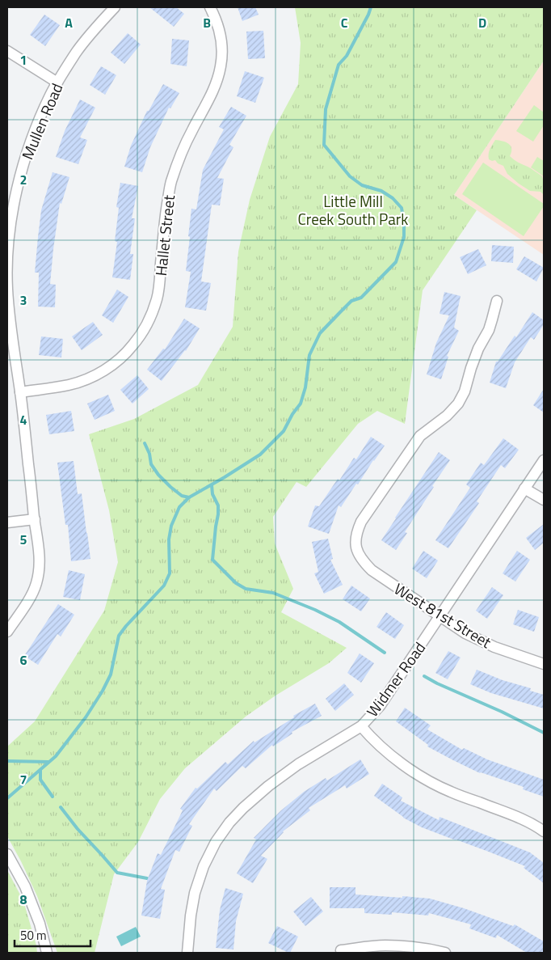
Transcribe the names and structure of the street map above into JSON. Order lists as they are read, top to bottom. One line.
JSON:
{"streets":{"street":["Mullen Road","Hallet Street","West 81st Street","Widmer Road"]},"crossings":[["Mullen Road","Hallet Street"],["West 81st Street","Widmer Road"]],"parks":["Little Mill Creek South Park"],"scale_bar":"50 m","grid":{"columns":["A","B","C","D"],"rows":["1","2","3","4","5","6","7","8"]}}
